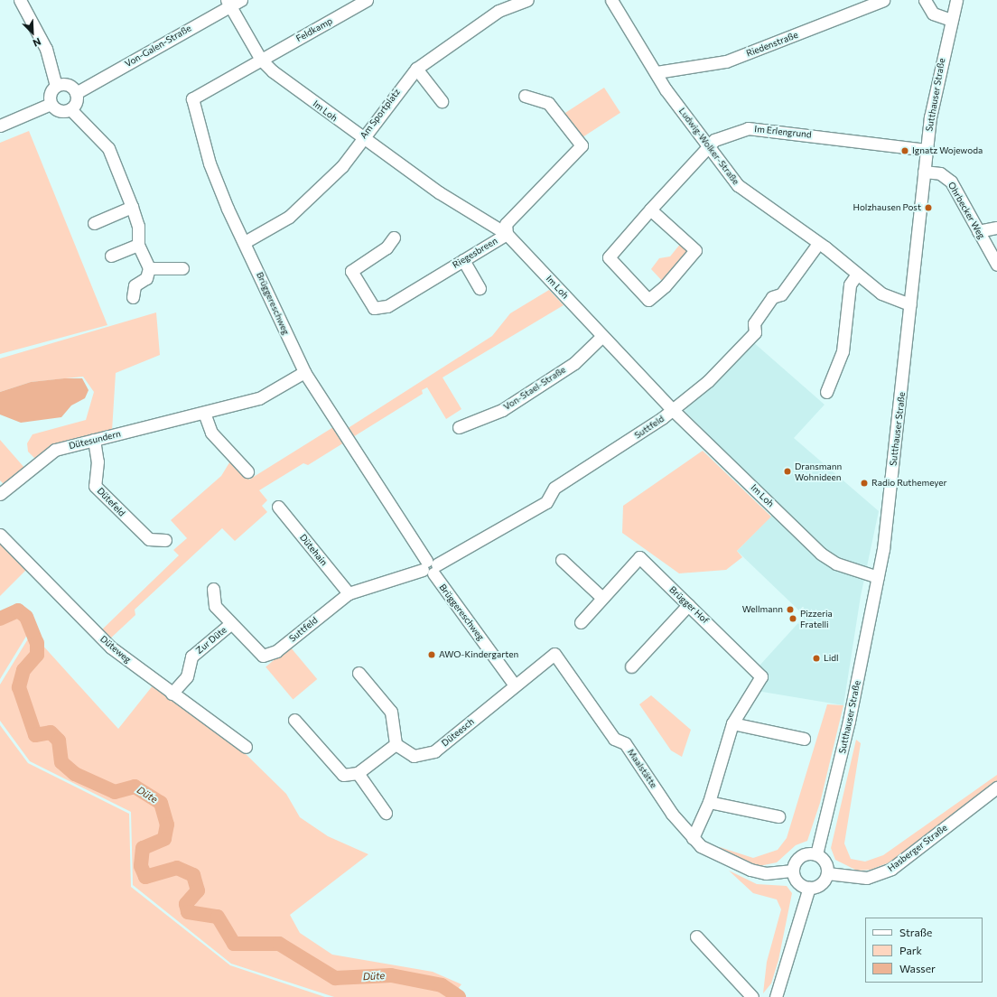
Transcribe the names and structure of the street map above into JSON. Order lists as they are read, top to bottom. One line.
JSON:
{"streets":{"street":["Feldkamp","Riedenstraße","Von-Galen-Straße","Sutthauser Straße","Im Loh","Am Sportplatz","Im Erlengrund","Ludwig-Wolker-Straße","Ohrbecker Weg","Riegesbreen","Brüggereschweg","Von-Stael-Straße","Suttfeld","Dütesundern","Dütefeld","Dütehain","Brügger Hof","Zur Düte","Düteweg","Düteesch","Maalstätte","Hasberger Straße"]},"crossings":[["Feldkamp","Im Loh"],["Feldkamp","Brüggereschweg"],["Riedenstraße","Ludwig-Wolker-Straße"],["Von-Galen-Straße","Im Loh"],["Sutthauser Straße","Im Loh"],["Sutthauser Straße","Im Erlengrund"],["Sutthauser Straße","Ludwig-Wolker-Straße"],["Sutthauser Straße","Ohrbecker Weg"],["Sutthauser Straße","Maalstätte"],["Sutthauser Straße","Hasberger Straße"],["Im Loh","Am Sportplatz"],["Im Loh","Riegesbreen"],["Im Loh","Brüggereschweg"],["Im Loh","Von-Stael-Straße"],["Im Loh","Suttfeld"],["Am Sportplatz","Brüggereschweg"],["Im Erlengrund","Ludwig-Wolker-Straße"],["Ludwig-Wolker-Straße","Suttfeld"],["Brüggereschweg","Suttfeld"],["Brüggereschweg","Dütesundern"],["Brüggereschweg","Düteesch"],["Brüggereschweg","Maalstätte"],["Suttfeld","Dütehain"],["Suttfeld","Zur Düte"],["Dütesundern","Dütefeld"],["Brügger Hof","Maalstätte"],["Zur Düte","Düteweg"],["Düteesch","Maalstätte"],["Maalstätte","Hasberger Straße"]],"water":["Düte"],"places":["Ignatz Wojewoda","Holzhausen Post","Dransmann Wohnideen","Radio Ruthemeyer","Wellmann","Pizzeria Fratelli","AWO-Kindergarten","Lidl"],"legend":["Straße","Park","Wasser"],"north":"bottom right"}
